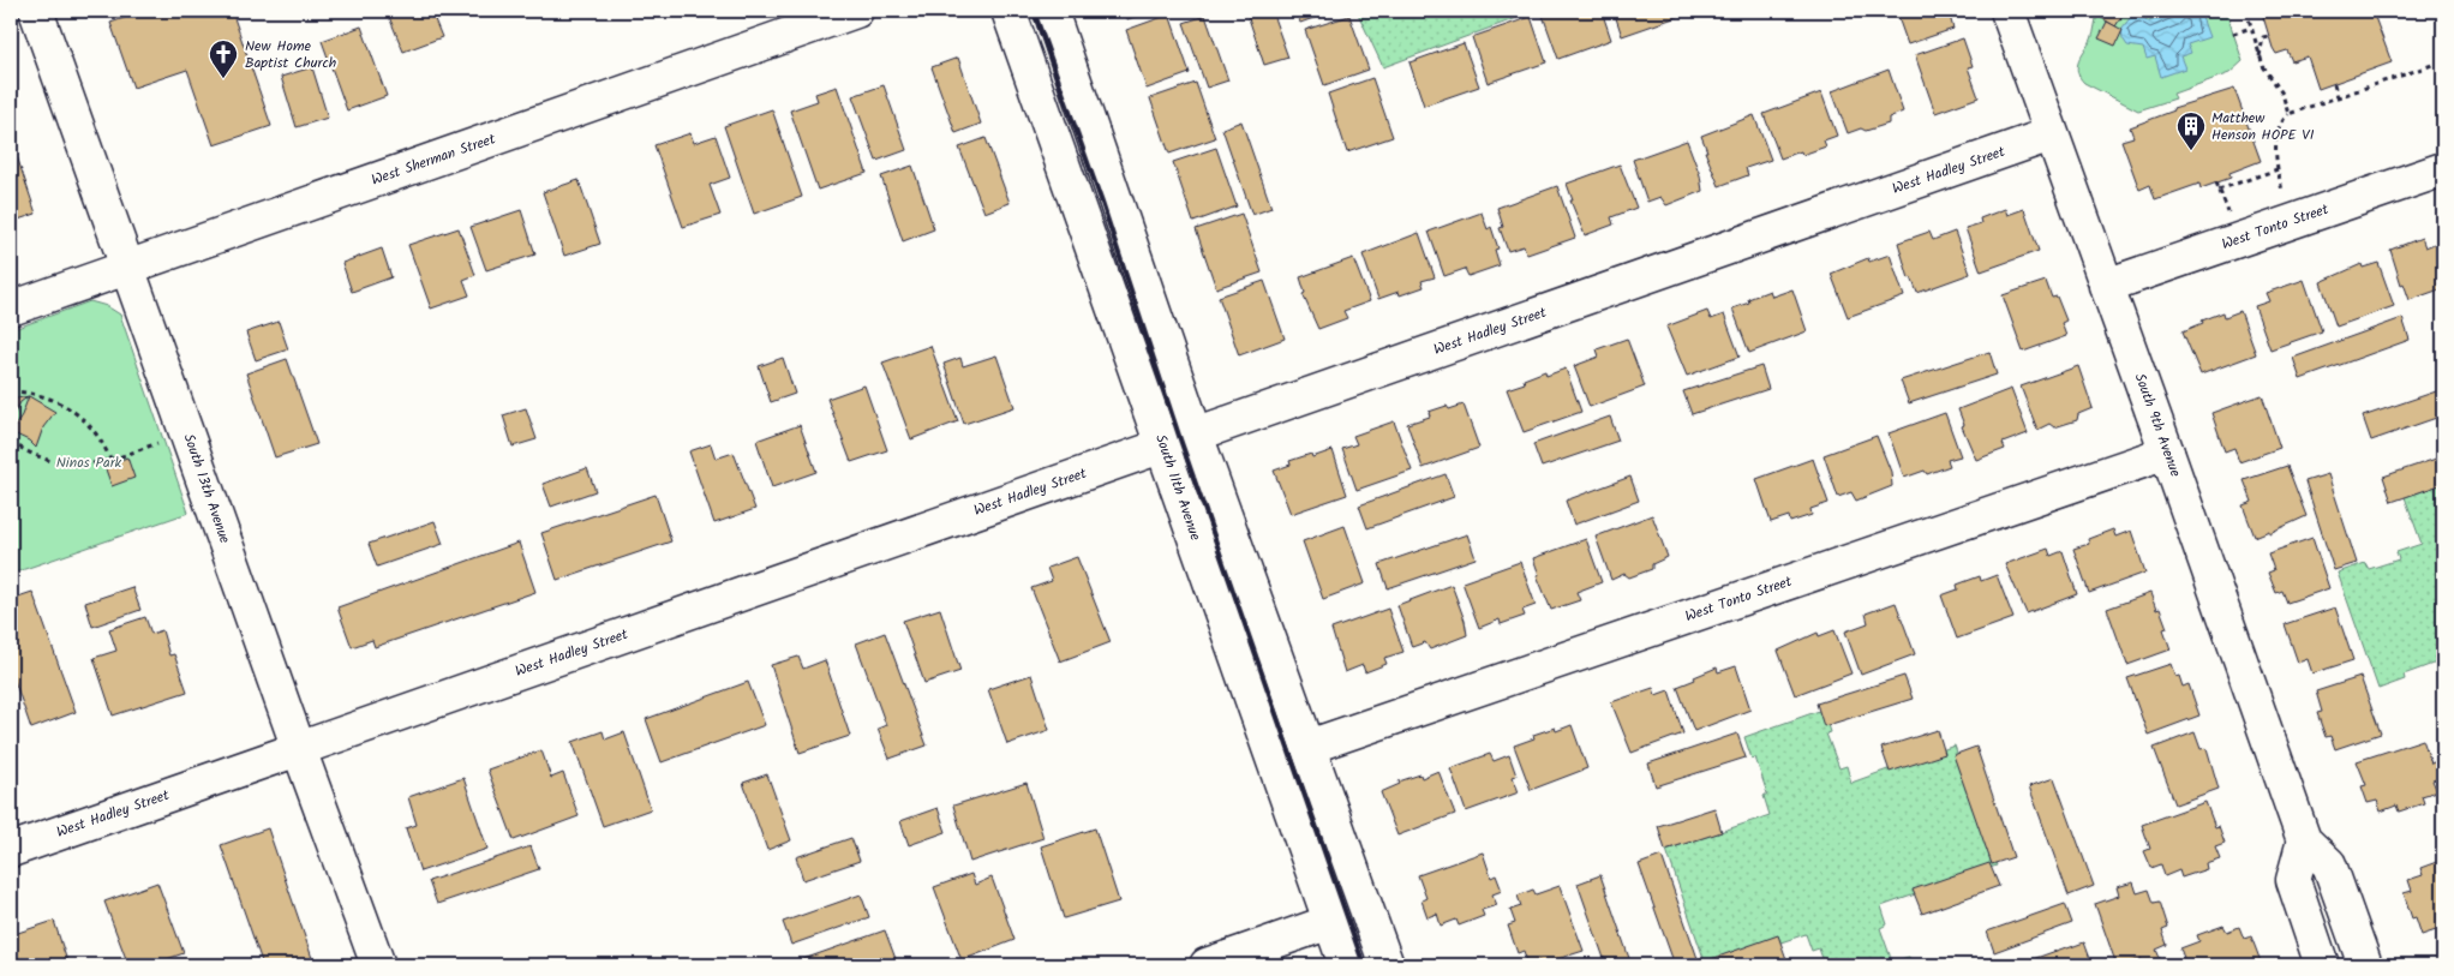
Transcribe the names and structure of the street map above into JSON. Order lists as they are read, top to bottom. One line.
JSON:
{"streets":{"street":["West Sherman Street","West Hadley Street","West Tonto Street","South 9th Avenue","South 11th Avenue","South 13th Avenue"]},"crossings":[["West Sherman Street","South 13th Avenue"],["West Hadley Street","South 9th Avenue"],["West Hadley Street","South 11th Avenue"],["West Hadley Street","South 13th Avenue"],["West Tonto Street","South 9th Avenue"]],"parks":["Ninos Park"],"places":{"church":["New Home Baptist Church"],"building":["Matthew Henson HOPE VI"]}}
